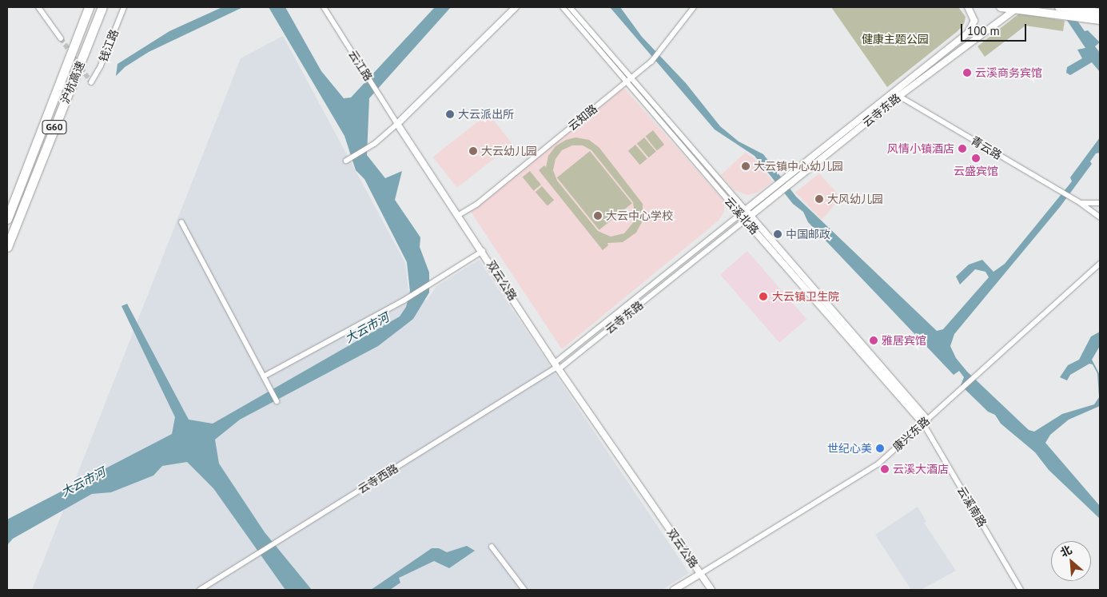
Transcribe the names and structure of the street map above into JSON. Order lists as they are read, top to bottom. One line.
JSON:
{"streets":{"highway":["沪杭高速","G60"],"street":["钱江路","云江路","云寺东路","云知路","青云路","云溪北路","双云公路","康兴东路","云寺西路","云溪南路"]},"crossings":[["云江路","双云公路"],["云寺东路","青云路"],["云寺东路","云溪北路"],["云寺东路","双云公路"],["云寺东路","云寺西路"],["云知路","云溪北路"],["云知路","双云公路"],["云溪北路","康兴东路"],["云溪北路","云溪南路"],["双云公路","康兴东路"],["双云公路","云寺西路"],["康兴东路","云溪南路"]],"water":["大云市河"],"parks":["健康主题公园"],"places":["云溪商务宾馆","大云派出所","风情小镇酒店","大云幼儿园","云盛宾馆","大云镇中心幼儿园","大风幼儿园","大云中心学校","中国邮政","大云镇卫生院","雅居宾馆","世纪心美","云溪大酒店"],"scale_bar":"100 m","north":"top left"}
